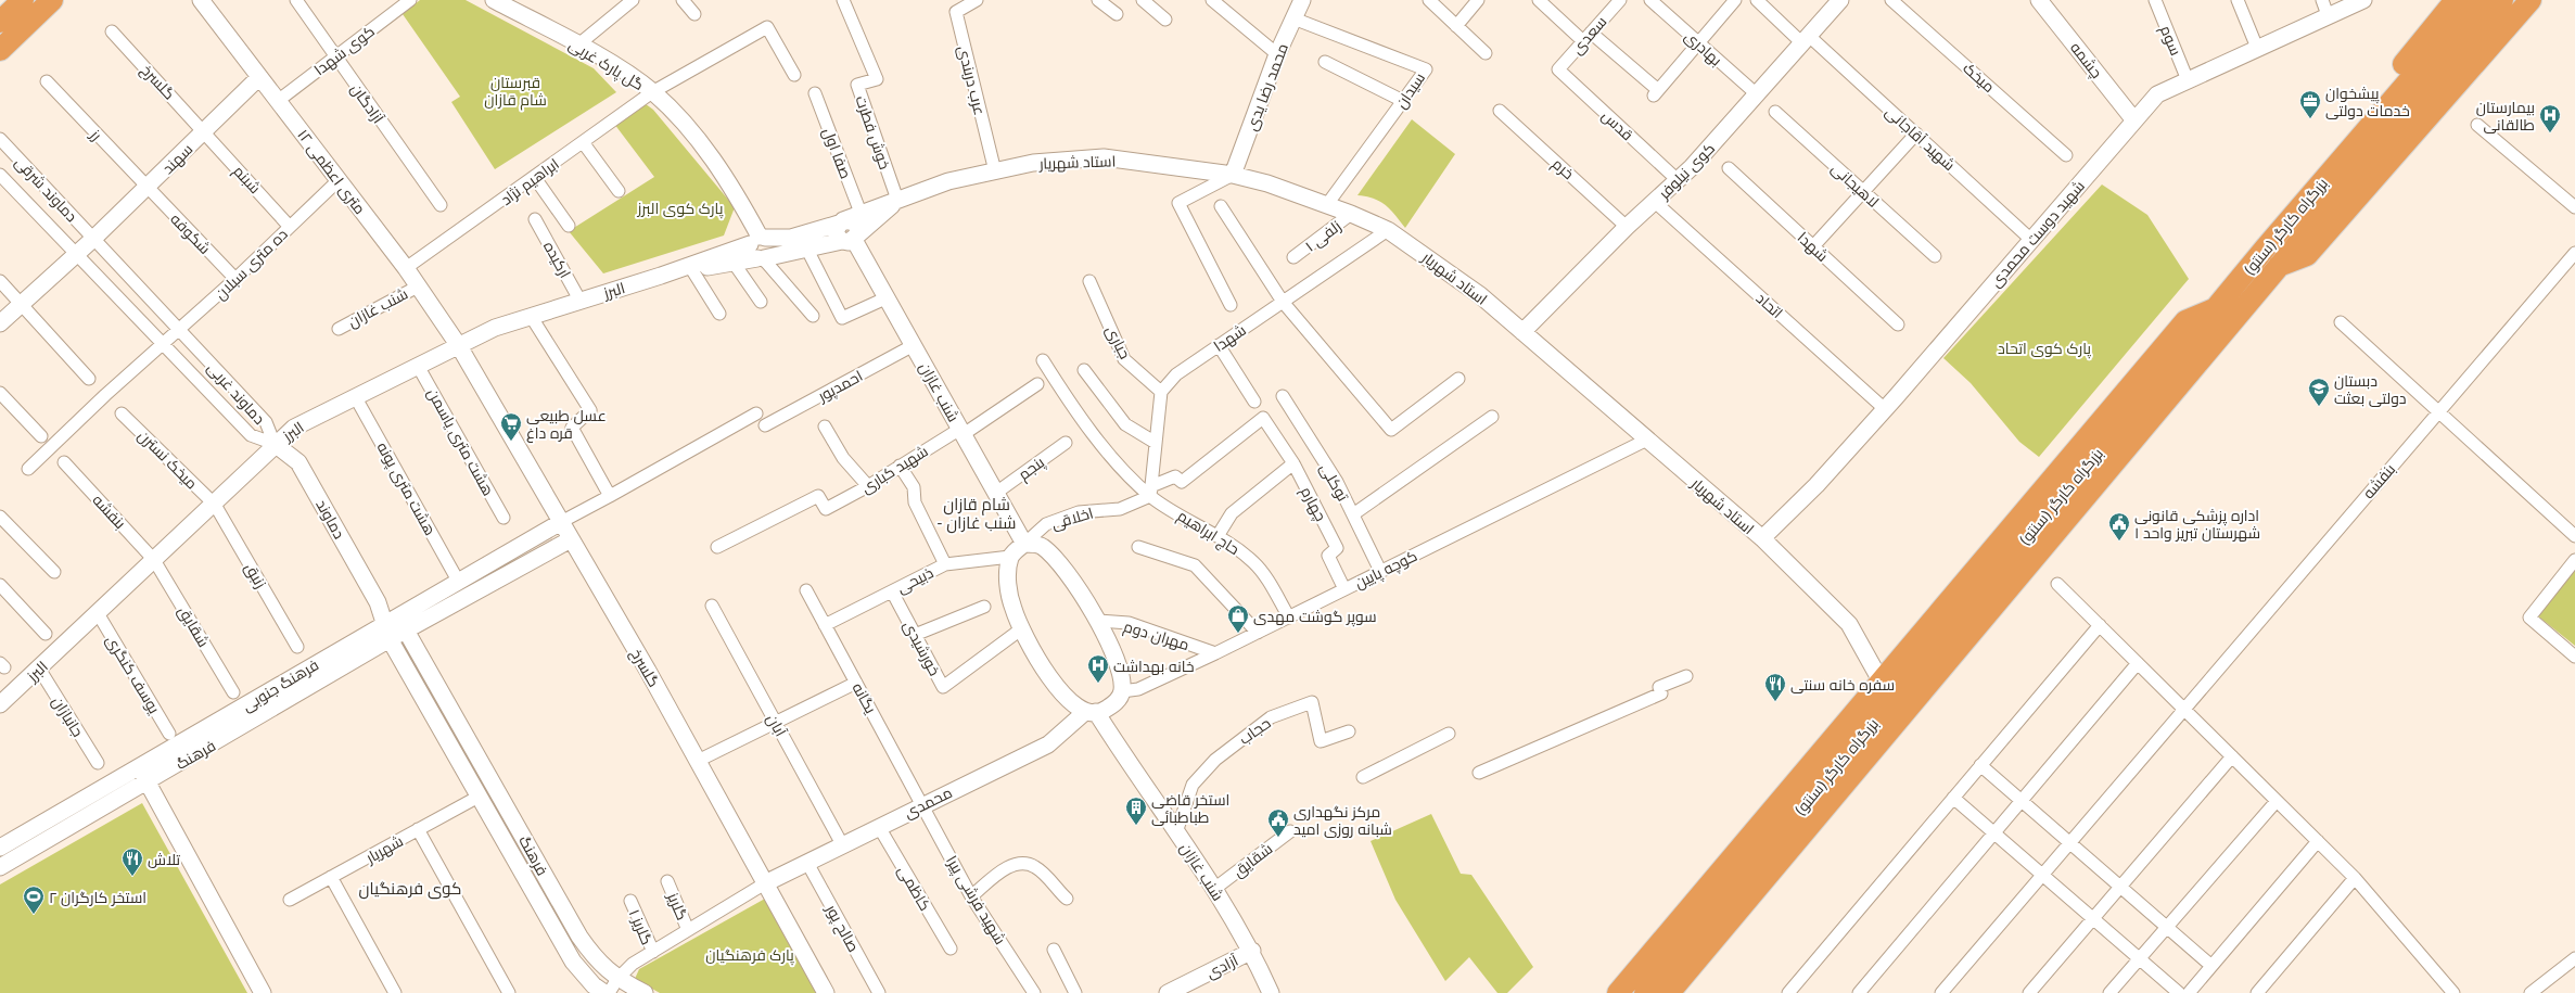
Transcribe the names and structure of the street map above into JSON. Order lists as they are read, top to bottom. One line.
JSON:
{"streets":{"highway":["بزرگراه کارگر (سنتو)"],"main road":["چشمه","گل پارک غربی","گلسرخ","محمد رضا یدی","سهند","استاد شهریار","کوی نیلوفر","۱۲ متری اعظمی","شهید دوست محمدی","البرز","شنب غازان","دماوند","فرهنگ جنوبی","فرهنگ","محمدی","آزادی"],"street":["سعدی","سوم","بهادری","کوی شهدا","میخک","عرب دربندی","سیدان","آزادگان","قدس","خوش فطرت","رز","شهید آقاجانی","صفا اول","خرم","شبنم","ابراهیم نژاد","لاهیجانی","دماوند شرقی","شکوفه","زلفی ۱","شهدا","ارکیده","ده متری سبلان","اتحاد","جباری","احمدپور","دماوند غربی","هشت متری یاسمن","میخک نسترن","پنجم","شهید کباری","بنفشه","توکلی","هشت متری پونه","چهارم","اخلاقی","حاج ابراهیم","کوچه پایین","زنبق","ذبیحی","شقایق","مهران دوم","خورشیدی","یوسف کنگری","یگانه","جانبازان","آبان","حجاب","شهریار","کاظمی","شهید فرشی پیرا","گلریز","گلریز ۱","صالح پور"]},"crossings":[["سعدی","قدس"],["سوم","شهید دوست محمدی"],["بهادری","کوی نیلوفر"],["کوی شهدا","آزادگان"],["کوی شهدا","۱۲ متری اعظمی"],["چشمه","شهید دوست محمدی"],["گل پارک غربی","ابراهیم نژاد"],["گل پارک غربی","البرز"],["عرب دربندی","استاد شهریار"],["گلسرخ","سهند"],["گلسرخ","۱۲ متری اعظمی"],["گلسرخ","شبنم"],["گلسرخ","البرز"],["گلسرخ","فرهنگ جنوبی"],["گلسرخ","فرهنگ"],["گلسرخ","محمدی"],["محمد رضا یدی","سیدان"],["محمد رضا یدی","استاد شهریار"],["سیدان","استاد شهریار"],["قدس","کوی نیلوفر"],["خوش فطرت","استاد شهریار"],["رز","سهند"],["رز","شکوفه"],["شهید آقاجانی","کوی نیلوفر"],["شهید آقاجانی","شهید دوست محمدی"],["صفا اول","استاد شهریار"],["سهند","۱۲ متری اعظمی"],["سهند","شبنم"],["سهند","دماوند شرقی"],["سهند","شکوفه"],["سهند","دماوند غربی"],["استاد شهریار","کوی نیلوفر"],["استاد شهریار","شهید دوست محمدی"],["استاد شهریار","زلفی ۱"],["استاد شهریار","شهدا"],["استاد شهریار","البرز"],["استاد شهریار","شنب غازان"],["استاد شهریار","کوچه پایین"],["خرم","کوی نیلوفر"],["کوی نیلوفر","اتحاد"],["۱۲ متری اعظمی","ابراهیم نژاد"],["۱۲ متری اعظمی","ده متری سبلان"],["۱۲ متری اعظمی","البرز"],["۱۲ متری اعظمی","شنب غازان"],["شبنم","ده متری سبلان"],["دماوند شرقی","دماوند غربی"],["شکوفه","ده متری سبلان"],["شهید دوست محمدی","اتحاد"],["شهدا","جباری"],["ارکیده","البرز"],["ده متری سبلان","دماوند غربی"],["البرز","شنب غازان"],["البرز","دماوند غربی"],["البرز","هشت متری یاسمن"],["البرز","میخک نسترن"],["البرز","بنفشه"],["البرز","هشت متری پونه"],["البرز","دماوند"],["البرز","زنبق"],["البرز","شقایق"],["البرز","یوسف کنگری"],["البرز","جانبازان"],["شنب غازان","احمدپور"],["شنب غازان","پنجم"],["شنب غازان","شهید کباری"],["شنب غازان","اخلاقی"],["شنب غازان","ذبیحی"],["شنب غازان","شقایق"],["شنب غازان","خورشیدی"],["شنب غازان","حجاب"],["شنب غازان","محمدی"],["شنب غازان","آزادی"],["دماوند غربی","دماوند"],["میخک نسترن","زنبق"],["بنفشه","شقایق"],["توکلی","کوچه پایین"],["هشت متری پونه","فرهنگ جنوبی"],["چهارم","اخلاقی"],["چهارم","کوچه پایین"],["اخلاقی","حاج ابراهیم"],["دماوند","فرهنگ"],["حاج ابراهیم","کوچه پایین"],["کوچه پایین","مهران دوم"],["کوچه پایین","محمدی"],["ذبیحی","خورشیدی"],["ذبیحی","یگانه"],["فرهنگ جنوبی","فرهنگ"],["یگانه","محمدی"],["یگانه","شهید فرشی پیرا"],["آبان","محمدی"],["فرهنگ","شهریار"],["محمدی","کاظمی"],["محمدی","شهید فرشی پیرا"],["محمدی","صالح پور"]],"districts":["شام قازان - شنب غازان","کوی فرهنگیان"],"parks":["قبرستان شام قازان","پارک کوی البرز","پارک کوی اتحاد","پارک فرهنگیان"],"places":{"office":["پیشخوان خدمات دولتی"],"hospital":["بیمارستان طالقانی","خانه بهداشت"],"school or university":["دبستان دولتی بعثت"],"supermarket":["عسل طبیعی قره داغ"],"public building":["اداره پزشکی قانونی شهرستان تبریز واحد ۱","مرکز نگهداری شبانه روزی امید"],"shop":["سوپر گوشت مهدی"],"restaurant":["سفره خانه سنتی","تلاش"],"building":["استخر قاضی طباطبائی"],"sports":["استخر کارگران ۲"]}}
